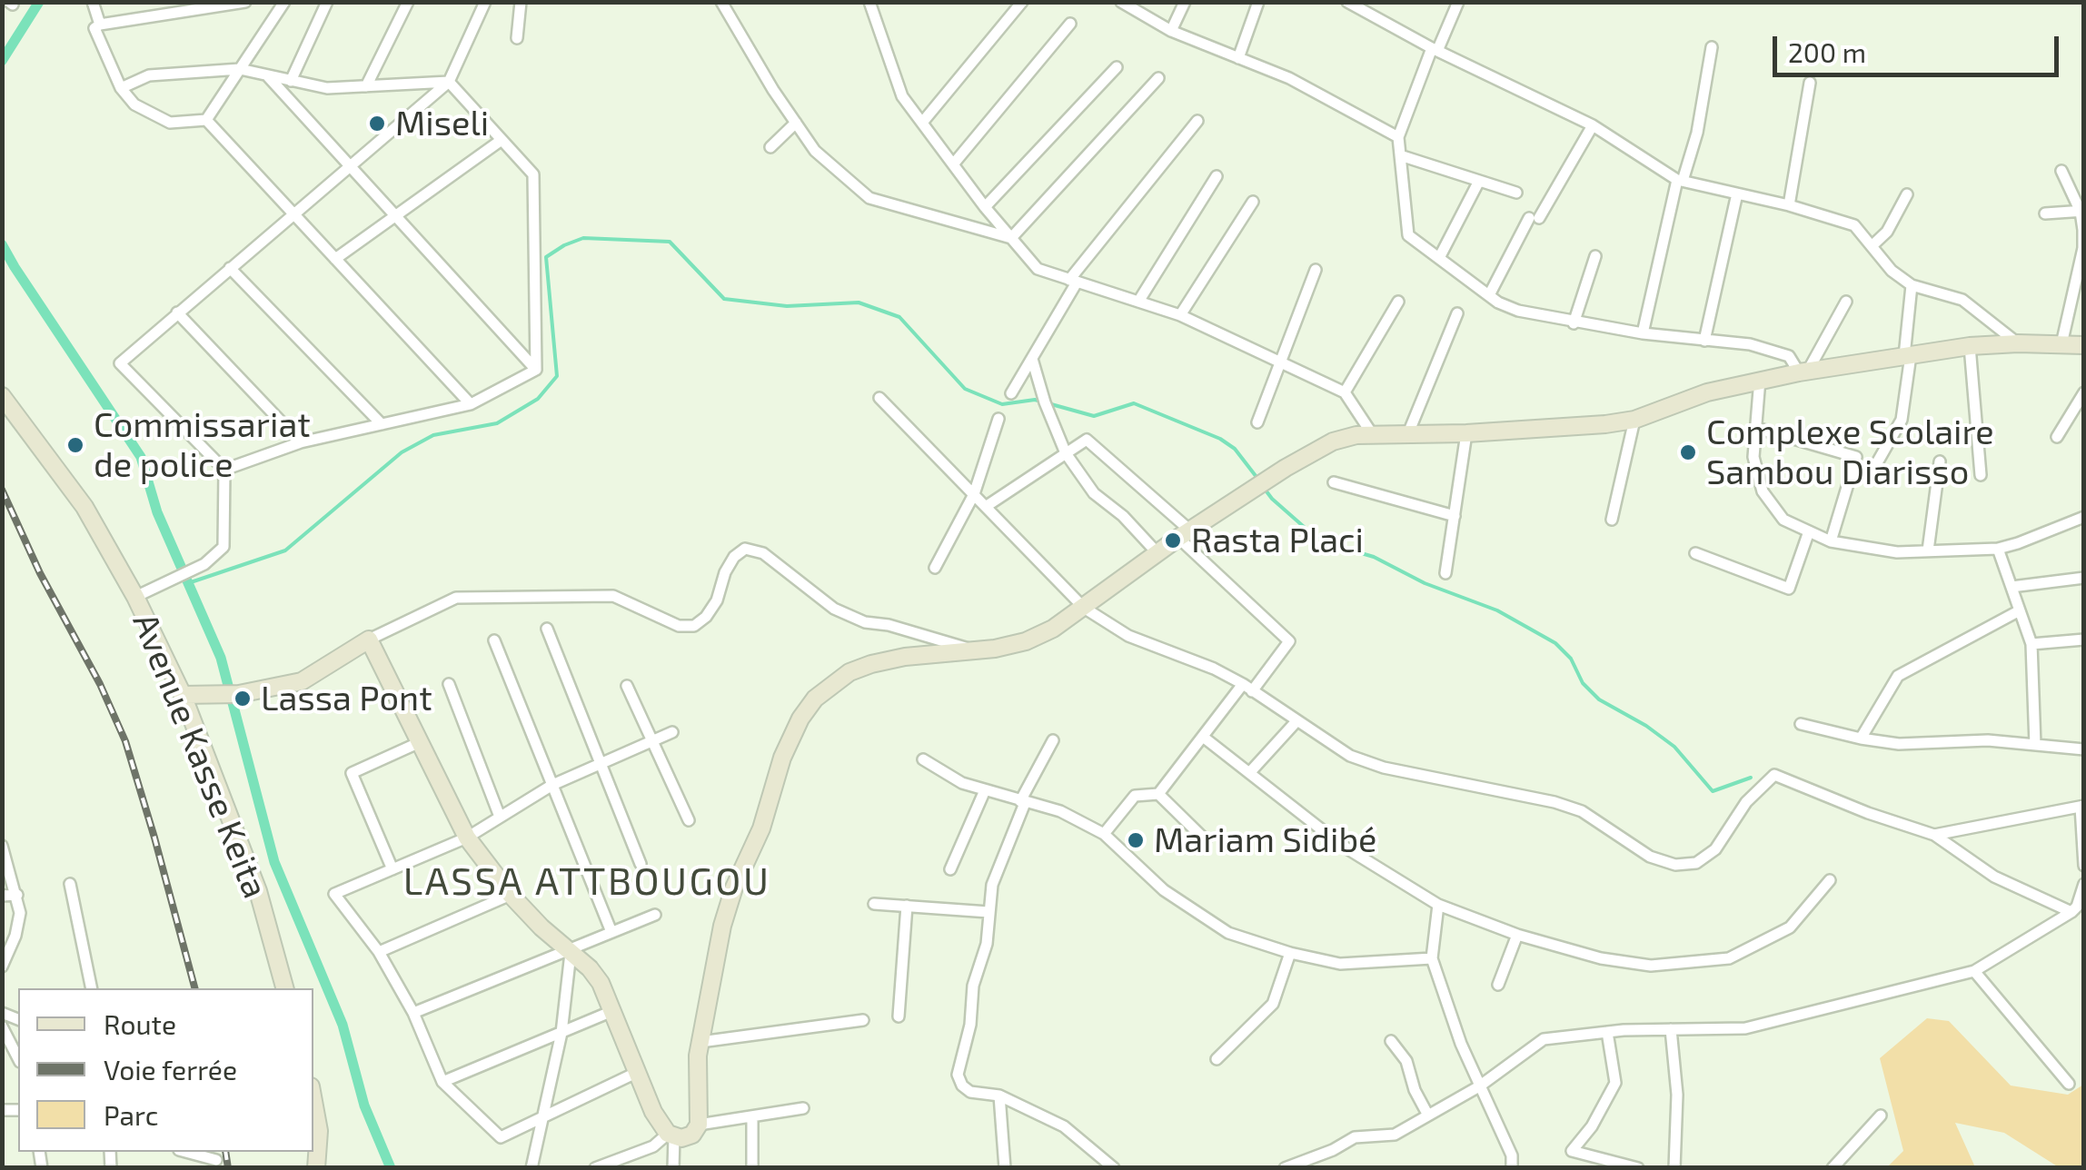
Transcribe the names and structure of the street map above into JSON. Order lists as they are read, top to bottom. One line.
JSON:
{"streets":{"street":["Avenue Kasse Keita"]},"districts":["LASSA ATTBOUGOU"],"places":["Miseli","Commissariat de police","Complexe Scolaire Sambou Diarisso","Rasta Placi","Lassa Pont","Mariam Sidibé"],"legend":["Route","Voie ferrée","Parc"],"scale_bar":"200 m"}
